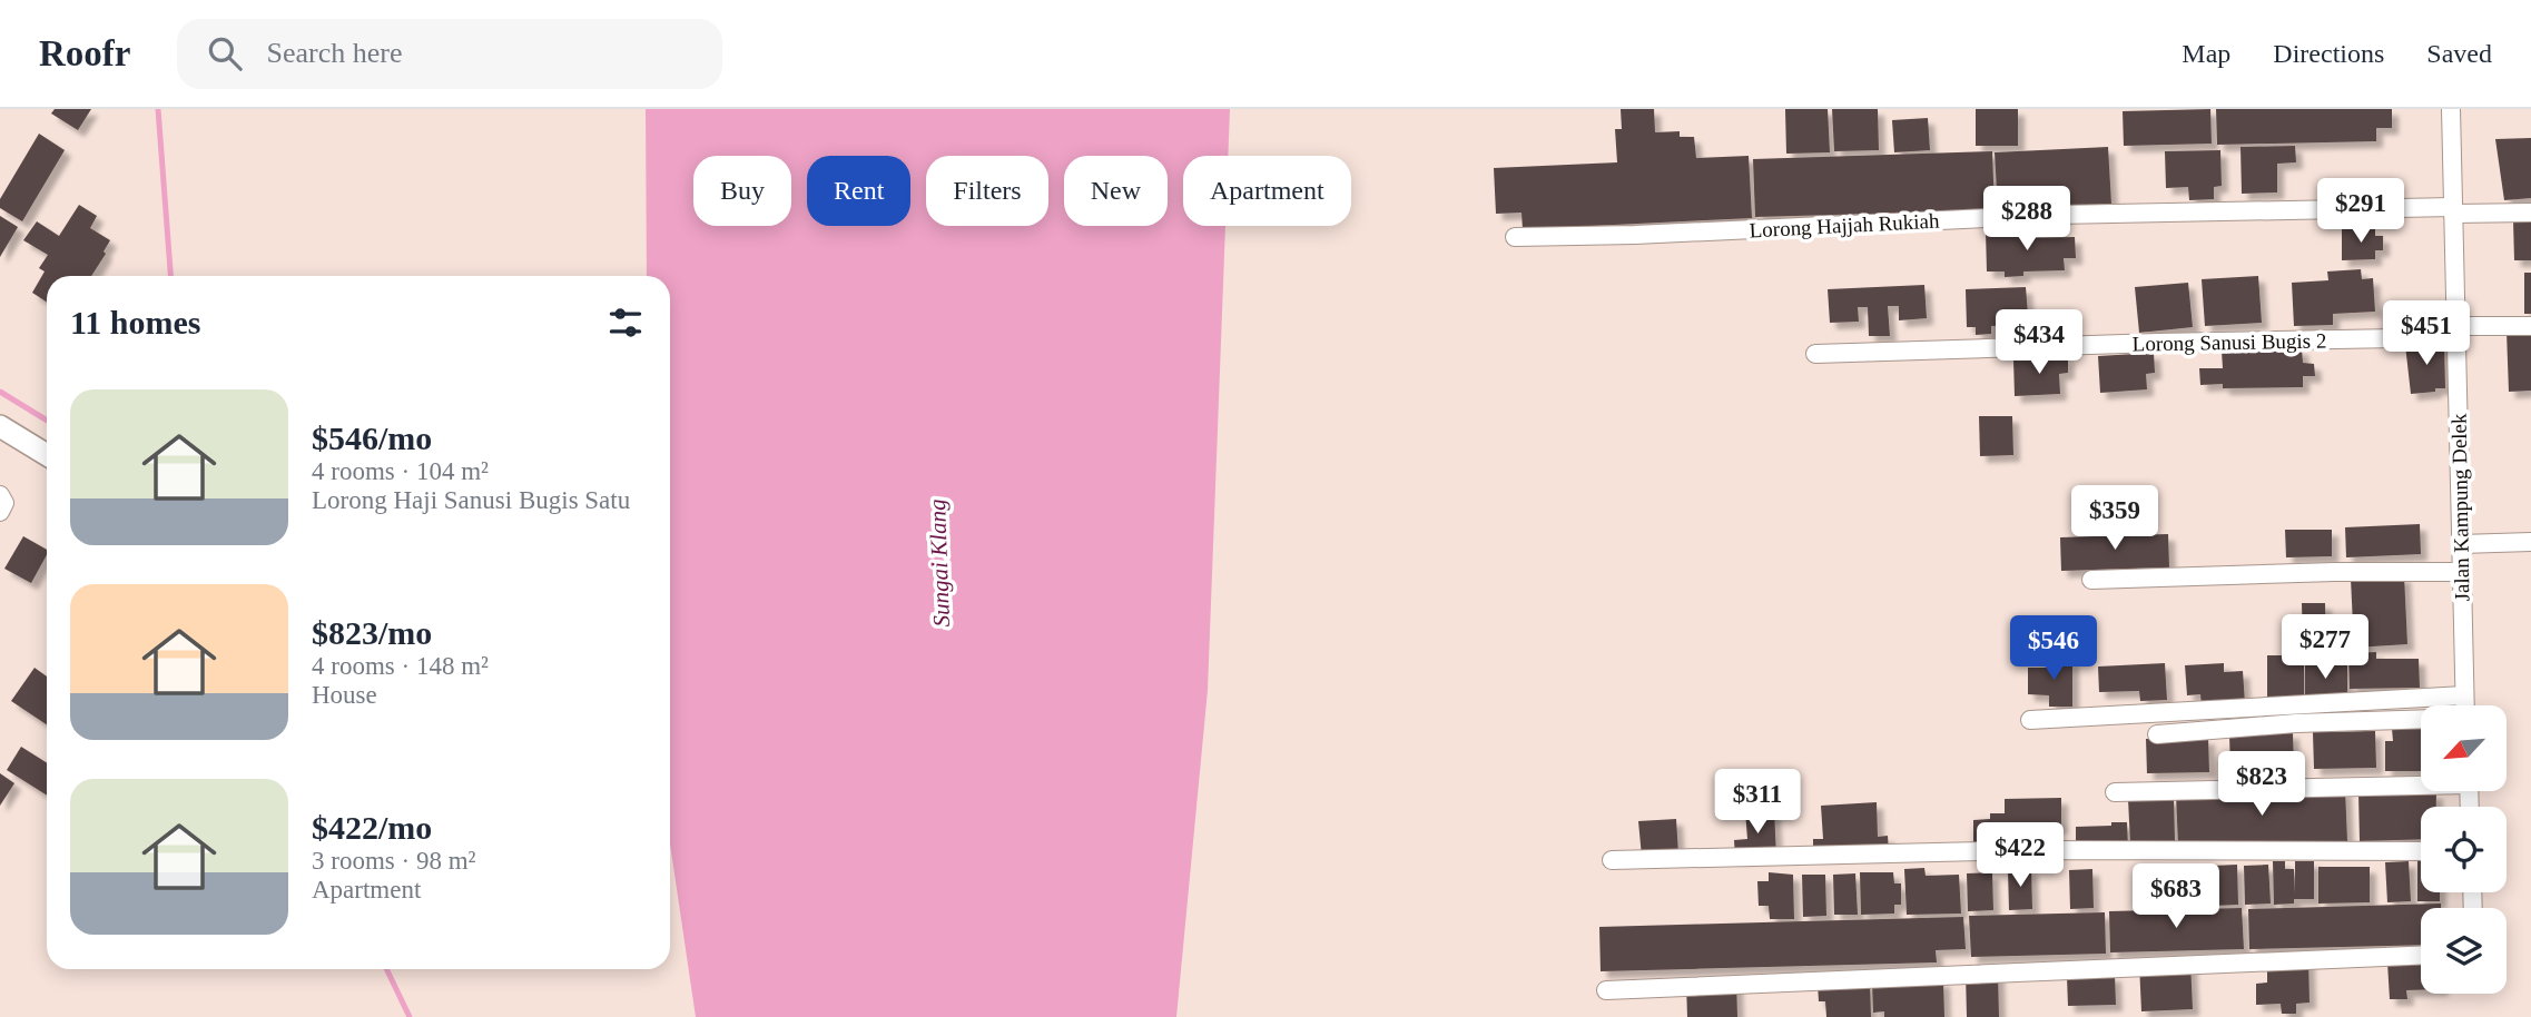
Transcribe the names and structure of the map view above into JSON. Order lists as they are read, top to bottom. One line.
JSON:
{"streets":{"street":["Lorong Hajjah Rukiah","Lorong Sanusi Bugis 2","Jalan Kampung Delek"]},"crossings":[["Lorong Hajjah Rukiah","Jalan Kampung Delek"],["Lorong Sanusi Bugis 2","Jalan Kampung Delek"]],"water":["Sungai Klang"],"north":"bottom left","page":{"header":"Roofr","search":"Search here","nav":["Map","Directions","Saved"],"chip":["Buy","Rent","Filters","New","Apartment"],"price":["$291","$288","$451","$434","$359","$277","$546","$823","$311","$422","$683"],"heading":"11 homes","list":[{"name":"$546/mo","note":"4 rooms · 104 m² · Lorong Haji Sanusi Bugis Satu"},{"name":"$823/mo","note":"4 rooms · 148 m² · House"},{"name":"$422/mo","note":"3 rooms · 98 m² · Apartment"}]}}
